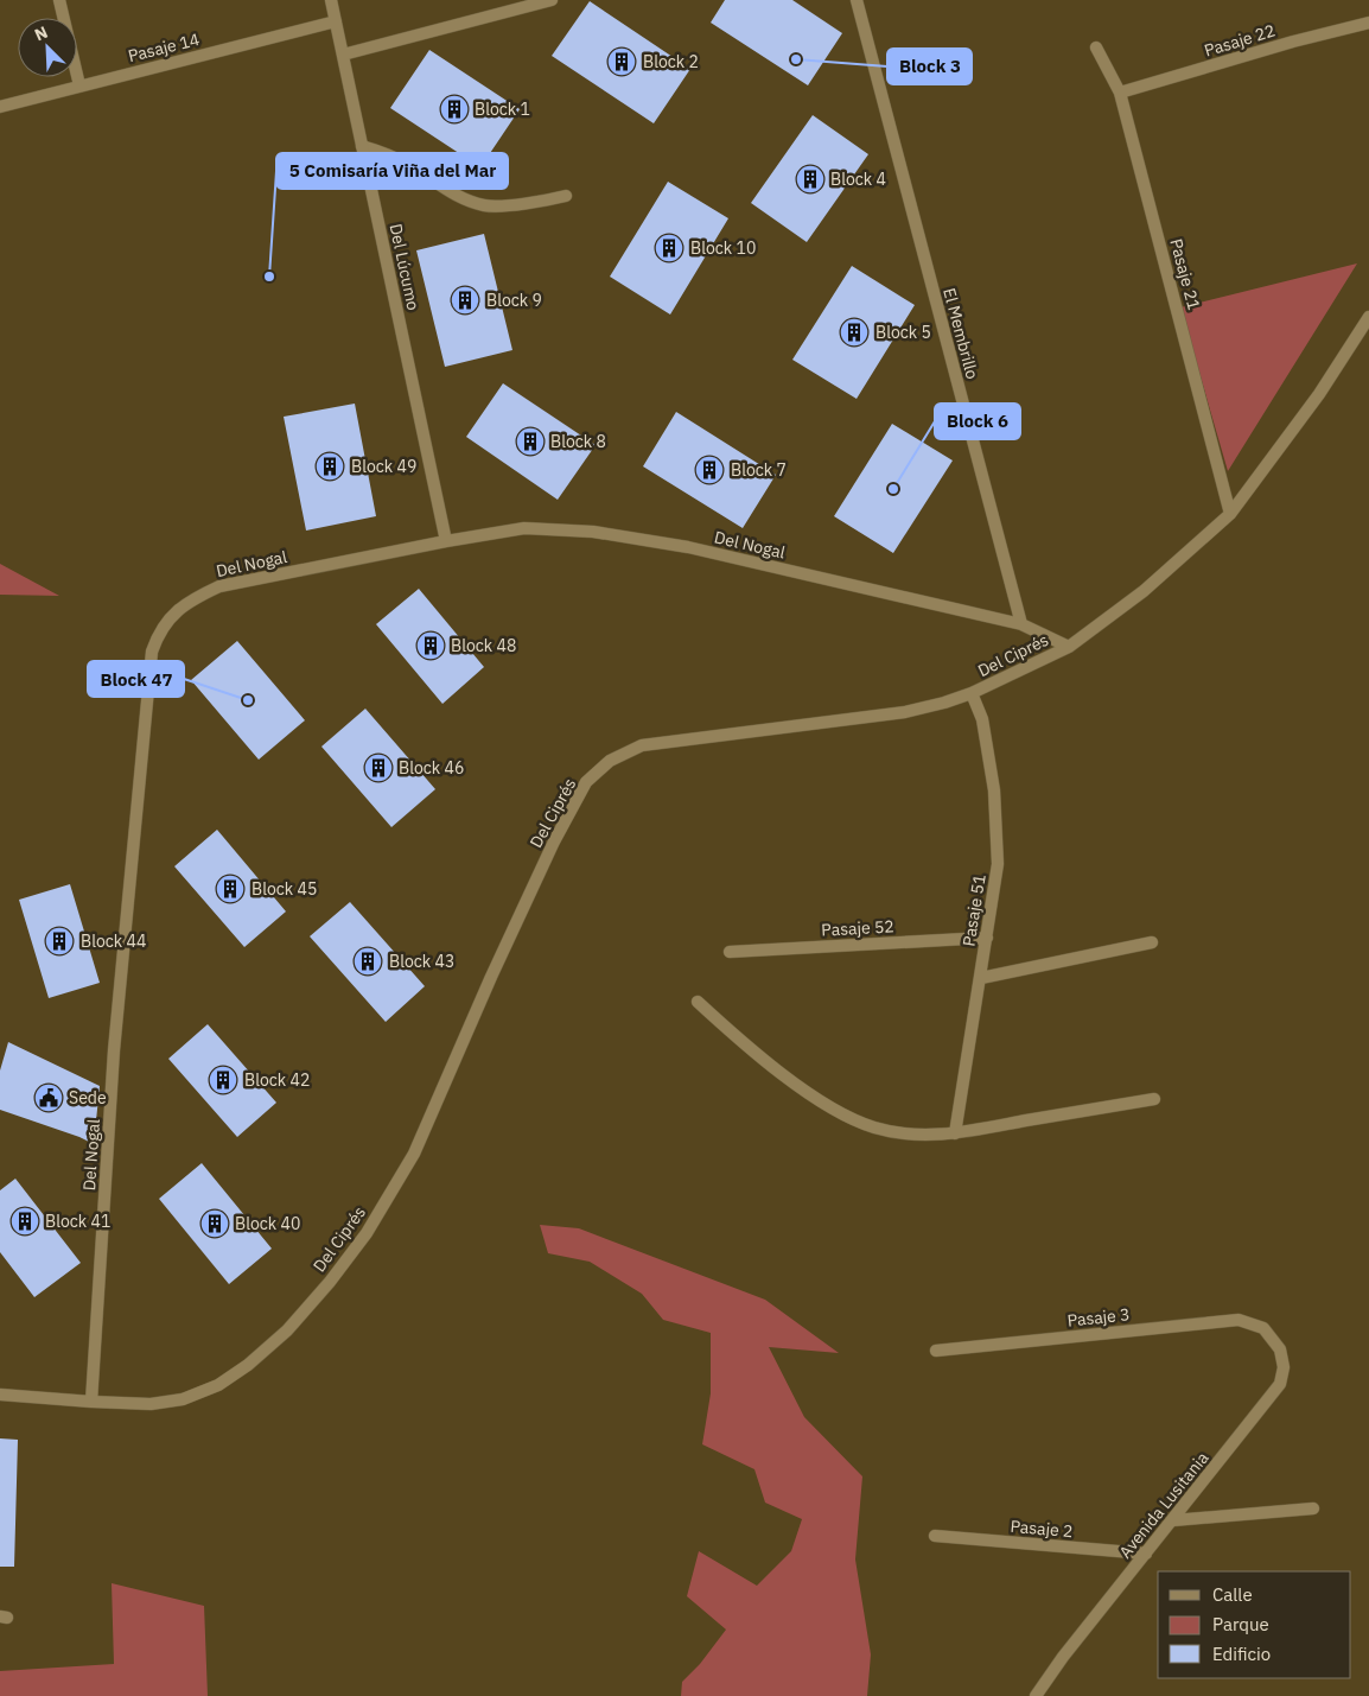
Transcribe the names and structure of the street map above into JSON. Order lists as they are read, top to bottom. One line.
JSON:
{"streets":{"street":["Pasaje 22","Pasaje 14","Del Lúcumo","Pasaje 21","El Membrillo","Del Nogal","Del Ciprés","Pasaje 51","Pasaje 52","Pasaje 3","Avenida Lusitania","Pasaje 2"]},"crossings":[["Pasaje 22","Pasaje 21"],["Pasaje 14","Del Lúcumo"],["Del Lúcumo","Del Nogal"],["Pasaje 21","Del Ciprés"],["El Membrillo","Del Nogal"],["Del Nogal","Del Ciprés"],["Del Ciprés","Pasaje 51"],["Pasaje 51","Pasaje 52"],["Pasaje 3","Avenida Lusitania"],["Avenida Lusitania","Pasaje 2"]],"places":{"other":["Block 3","5 Comisaría Viña del Mar","Block 6","Block 47"],"building":["Block 2","Block 1","Block 4","Block 10","Block 9","Block 5","Block 8","Block 49","Block 7","Block 48","Block 46","Block 45","Block 44","Block 43","Block 42","Block 41","Block 40"],"public building":["Sede"]},"legend":["Calle","Parque","Edificio"],"north":"top left"}
